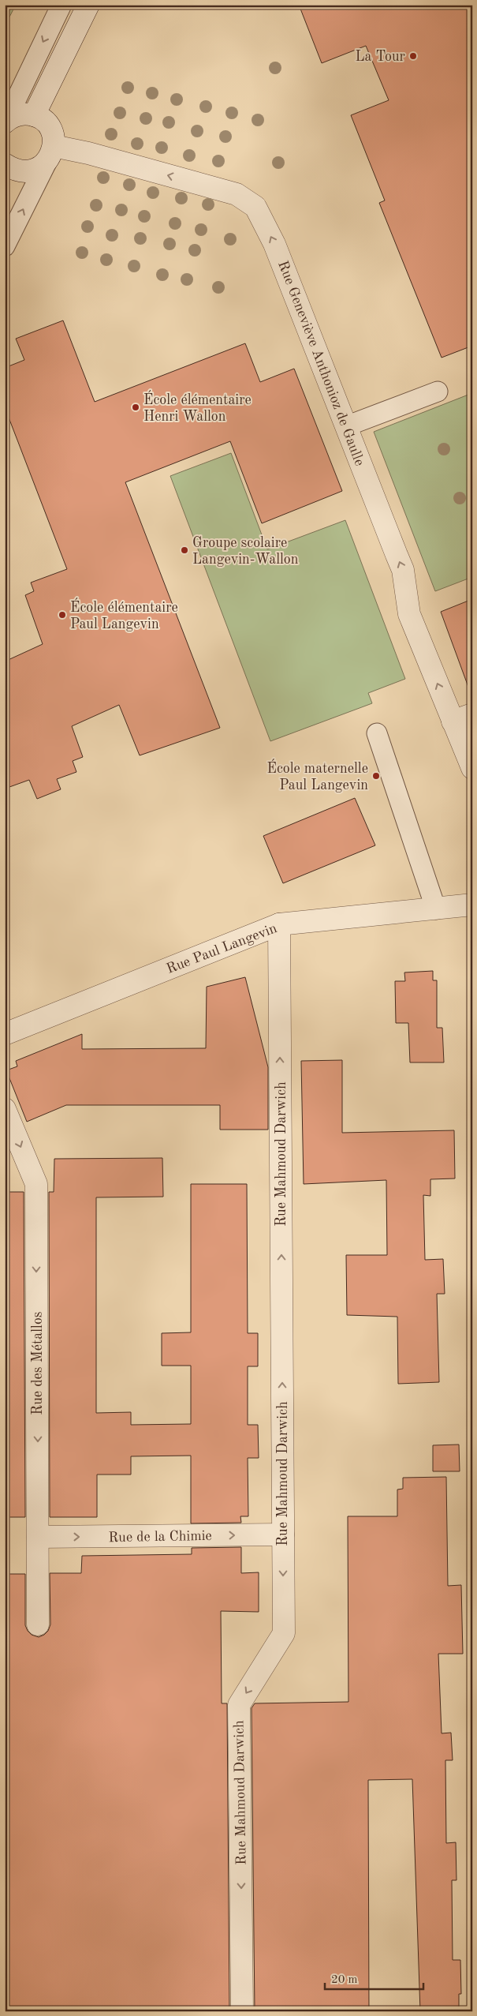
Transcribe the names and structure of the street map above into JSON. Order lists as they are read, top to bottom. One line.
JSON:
{"streets":{"street":["Rue Geneviève Anthonioz de Gaulle","Rue Paul Langevin","Rue Mahmoud Darwich","Rue des Métallos","Rue de la Chimie"]},"crossings":[["Rue Paul Langevin","Rue Mahmoud Darwich"],["Rue Mahmoud Darwich","Rue de la Chimie"],["Rue des Métallos","Rue de la Chimie"]],"one_way":["Rue Geneviève Anthonioz de Gaulle","Rue des Métallos","Rue de la Chimie"],"places":["La Tour","École élémentaire Henri Wallon","Groupe scolaire Langevin-Wallon","École élémentaire Paul Langevin","École maternelle Paul Langevin"],"scale_bar":"20 m"}
